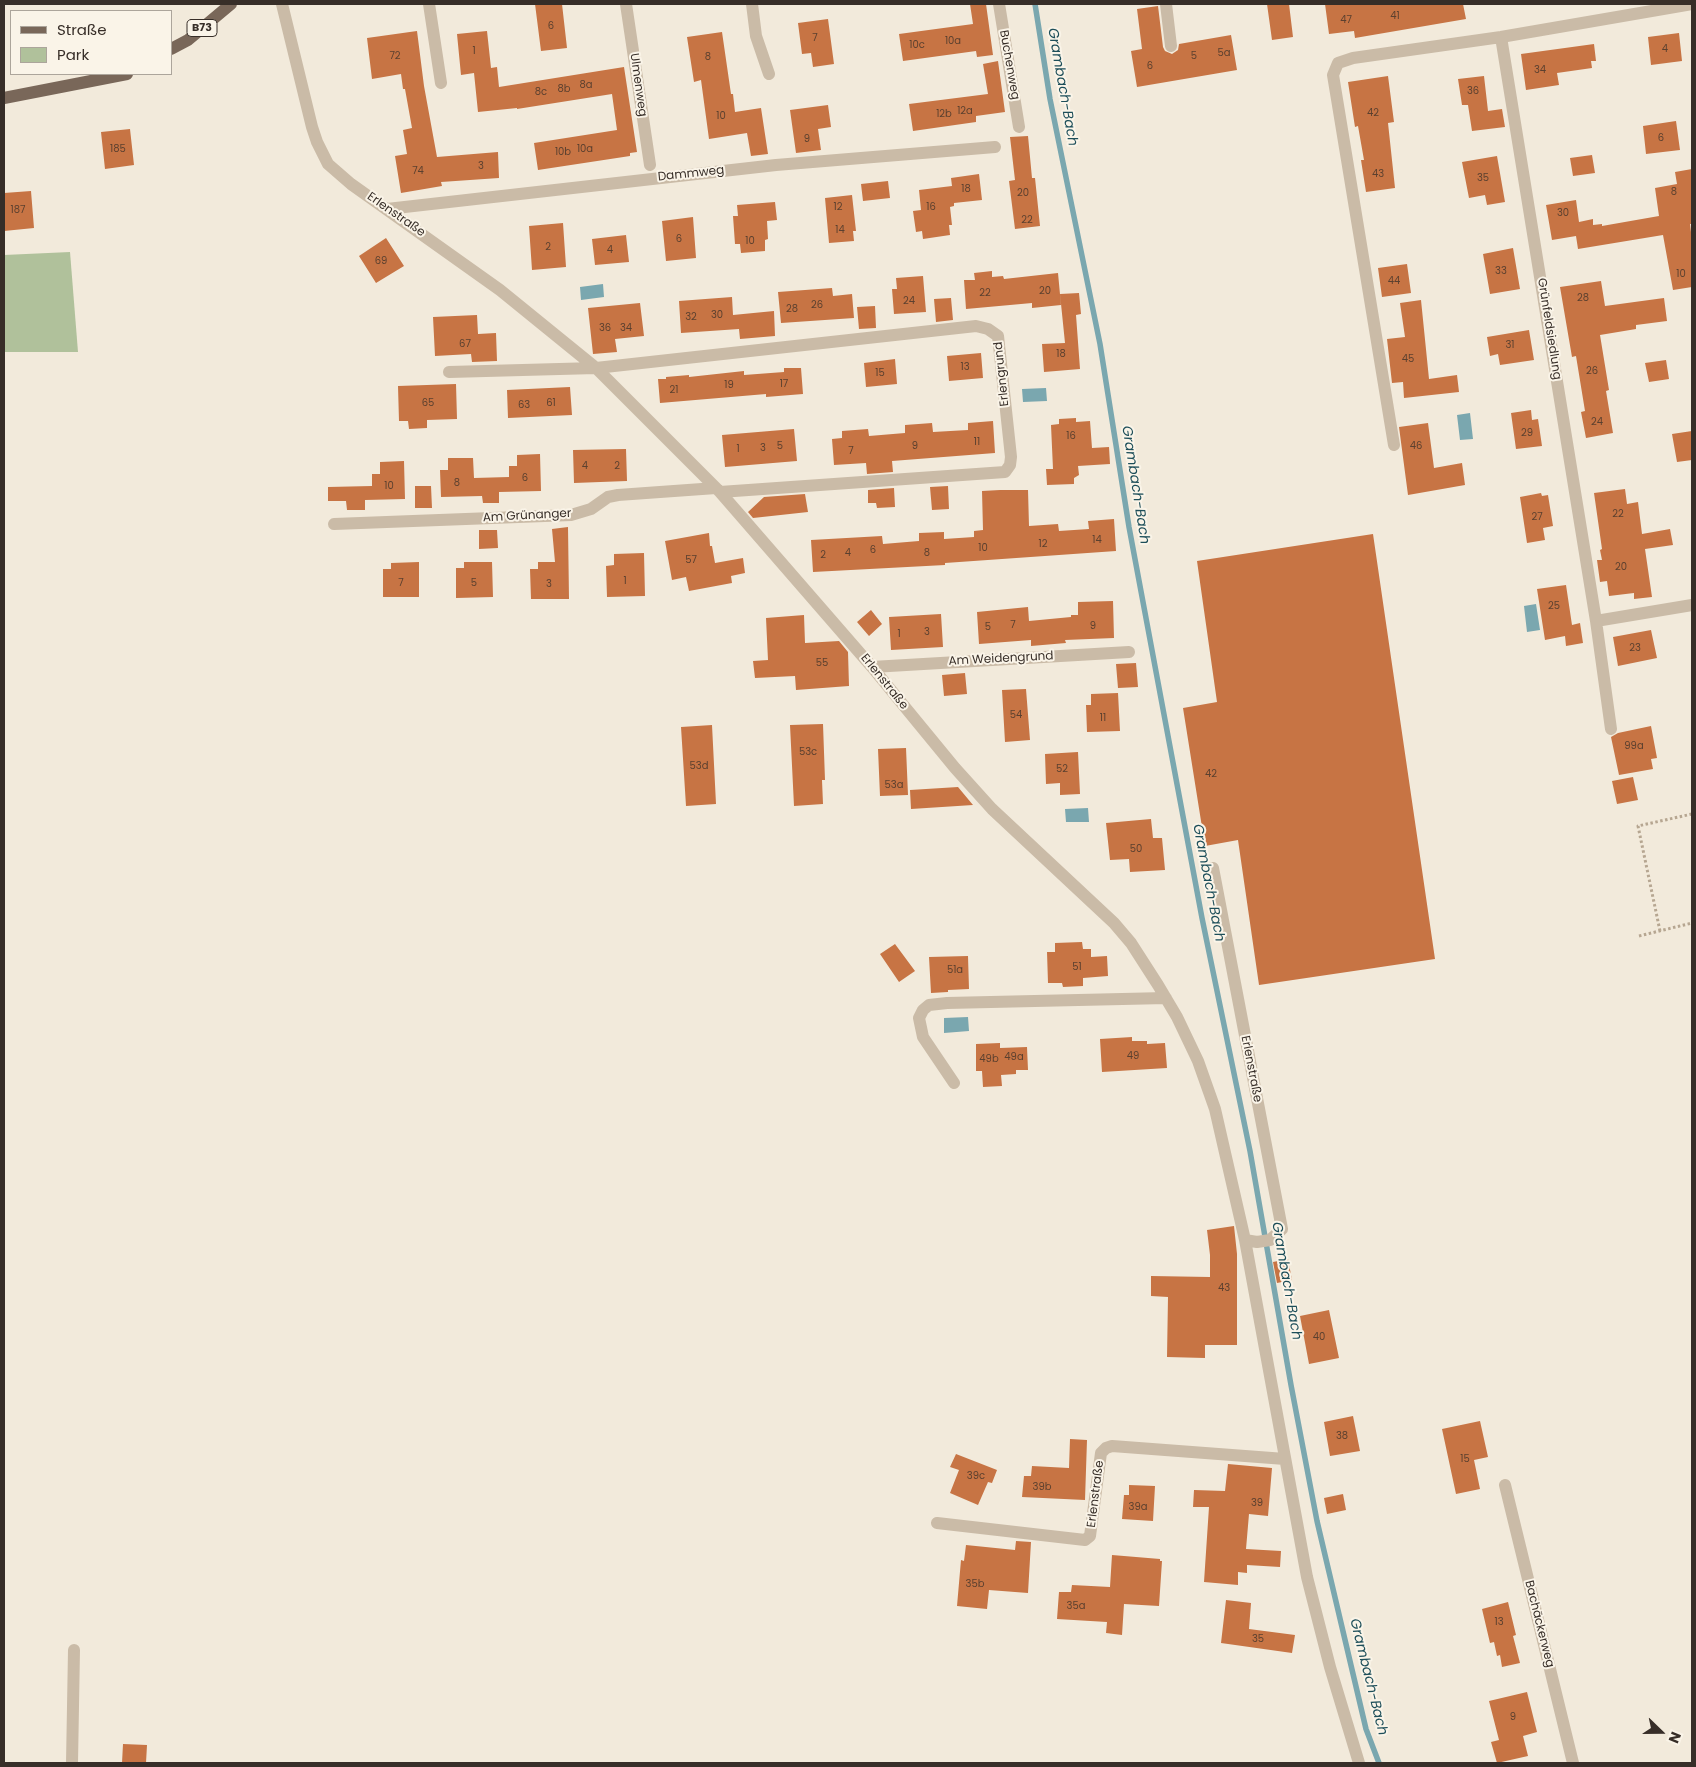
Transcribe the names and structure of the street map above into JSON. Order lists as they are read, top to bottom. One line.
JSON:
{"streets":{"main road":["B73"],"street":["Buchenweg","Ulmenweg","Dammweg","Erlenstraße","Grünfeldsiedlung","Erlengrund","Am Grünanger","Am Weidengrund","Bachäckerweg"]},"crossings":[["Dammweg","Erlenstraße"],["Erlenstraße","Erlengrund"],["Erlenstraße","Am Grünanger"],["Erlenstraße","Am Weidengrund"],["Erlengrund","Am Grünanger"]],"water":["Grambach-Bach"],"house_numbers":["41","47","6","7","10a","10c","4","1","5a","72","5","8","6","34","8a","8b","36","8c","12a","42","12b","10","6","9","185","10a","10b","3","74","43","35","18","8","20","12","16","187","30","22","14","6","10","2","4","69","33","10","44","20","22","28","24","26","28","30","32","36","34","67","31","18","45","13","26","15","17","19","21","65","61","63","24","29","16","11","5","9","46","3","1","7","4","2","6","8","10","22","27","14","12","10","6","4","8","2","57","20","1","7","5","3","25","7","9","5","3","1","23","55","54","11","99a","53c","53d","52","42","53a","50","51","51a","49","49a","49b","43","40","38","15","39c","39b","39","39a","35b","35a","13","35","9"],"legend":["Straße","Park"],"north":"right"}
